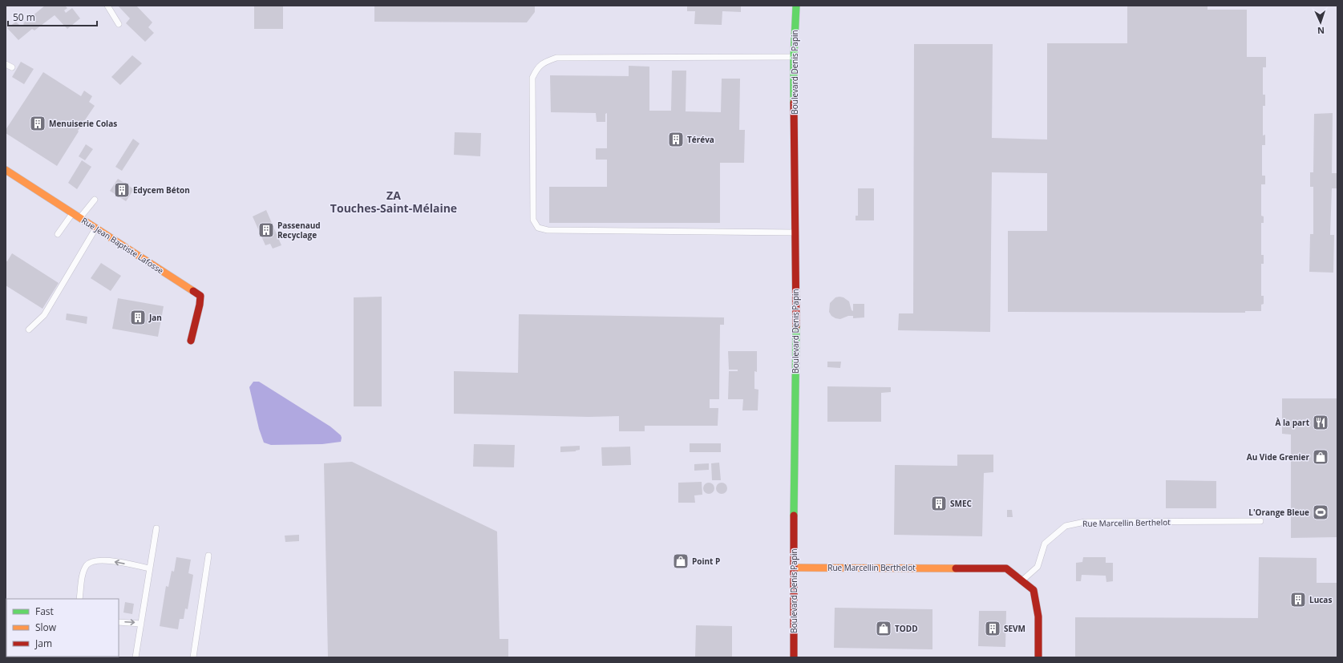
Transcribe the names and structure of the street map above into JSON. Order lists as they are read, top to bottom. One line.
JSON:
{"streets":{"street":["Boulevard Denis Papin","Rue Jean Baptiste Lafosse","Rue Marcellin Berthelot"]},"crossings":[["Boulevard Denis Papin","Rue Marcellin Berthelot"]],"districts":["ZA Touches-Saint-Mélaine"],"places":{"building":["Menuiserie Colas","Téréva","Edycem Béton","Passenaud Recyclage","Jan","SMEC","Lucas","SEVM"],"restaurant":["À la part"],"shop":["Au Vide Grenier","Point P","TODD"],"sports":["L'Orange Bleue"]},"legend":["Fast","Slow","Jam"],"scale_bar":"50 m","north":"bottom"}
